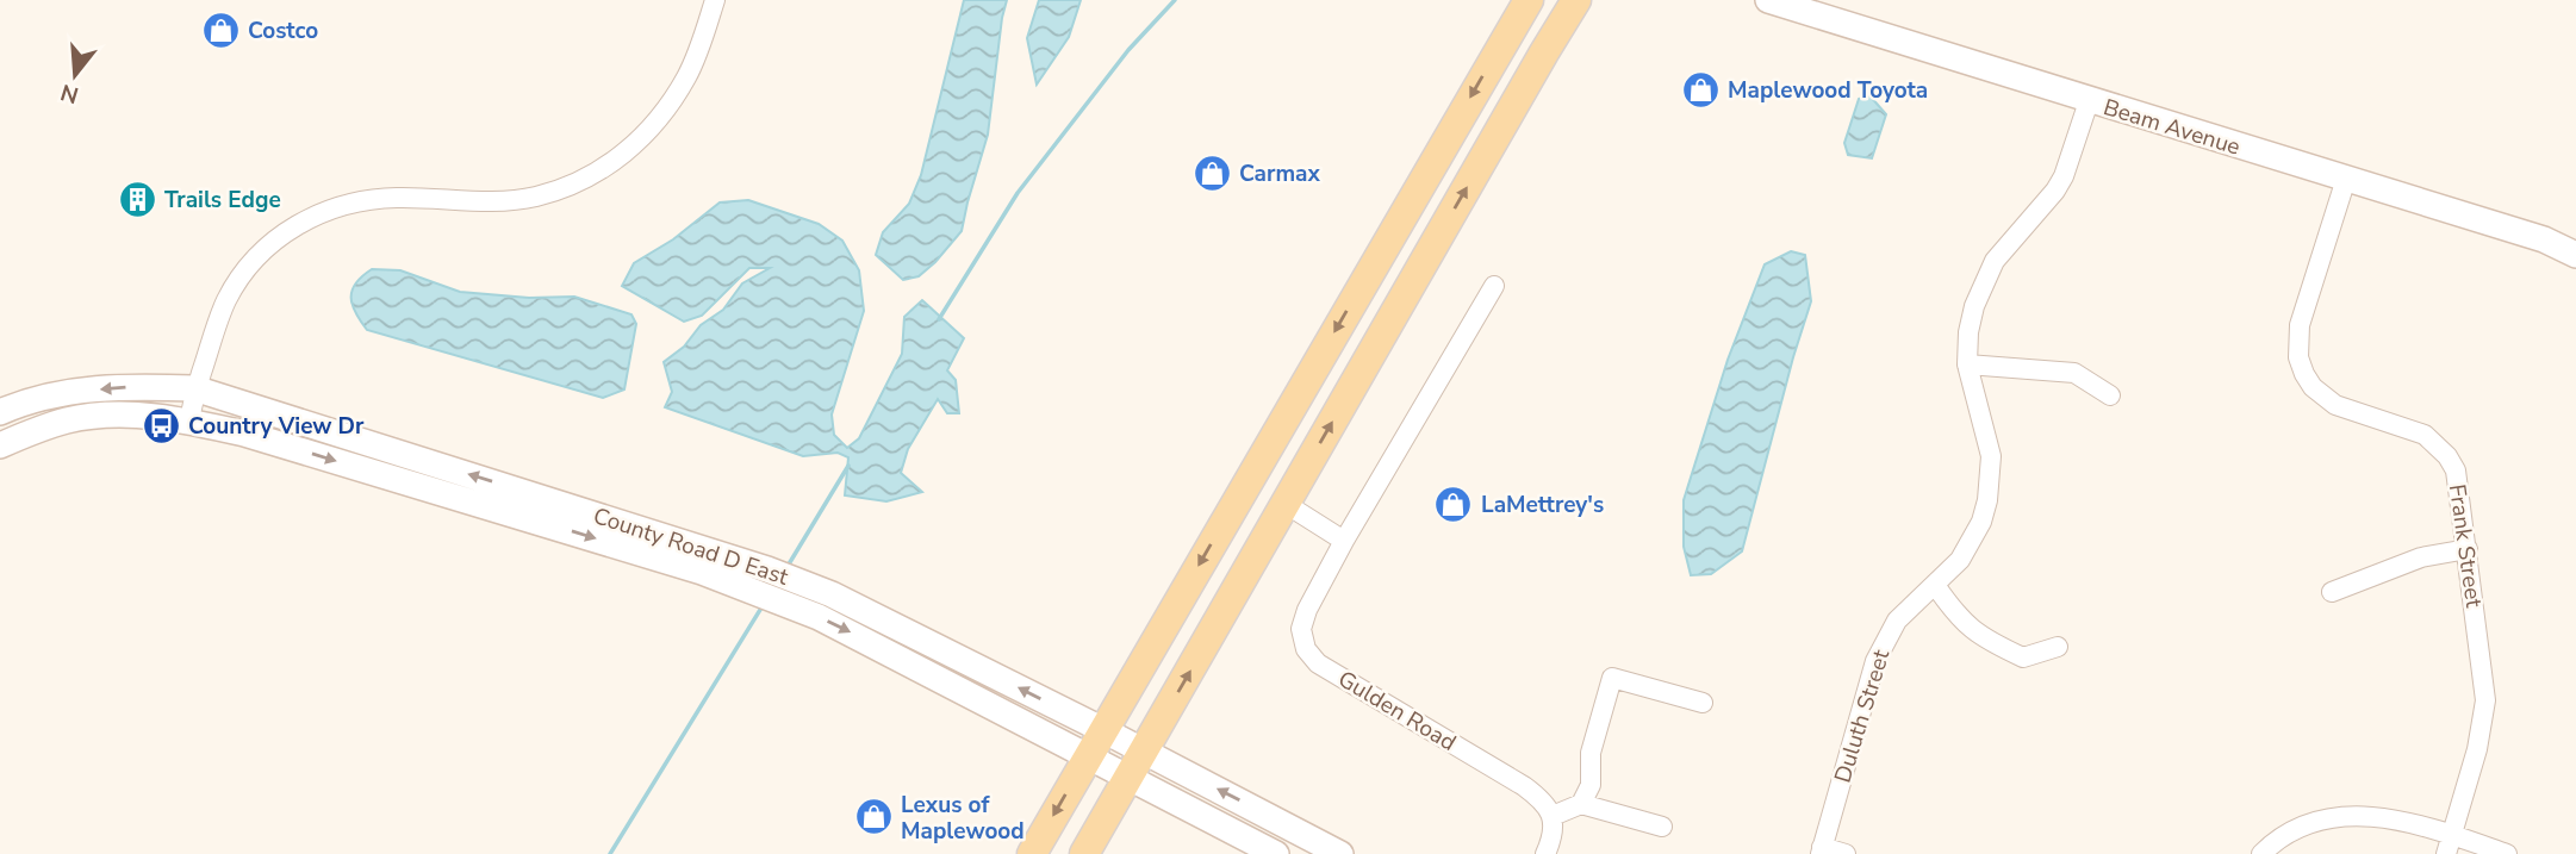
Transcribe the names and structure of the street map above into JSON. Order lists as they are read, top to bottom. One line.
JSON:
{"streets":{"street":["Beam Avenue","County Road D East","Frank Street","Gulden Road","Duluth Street"]},"crossings":[["Beam Avenue","Frank Street"],["Beam Avenue","Duluth Street"]],"places":{"shop":["Costco","Maplewood Toyota","Carmax","LaMettrey's","Lexus of Maplewood"],"building":["Trails Edge"],"bus stop":["Country View Dr"]},"north":"bottom"}
